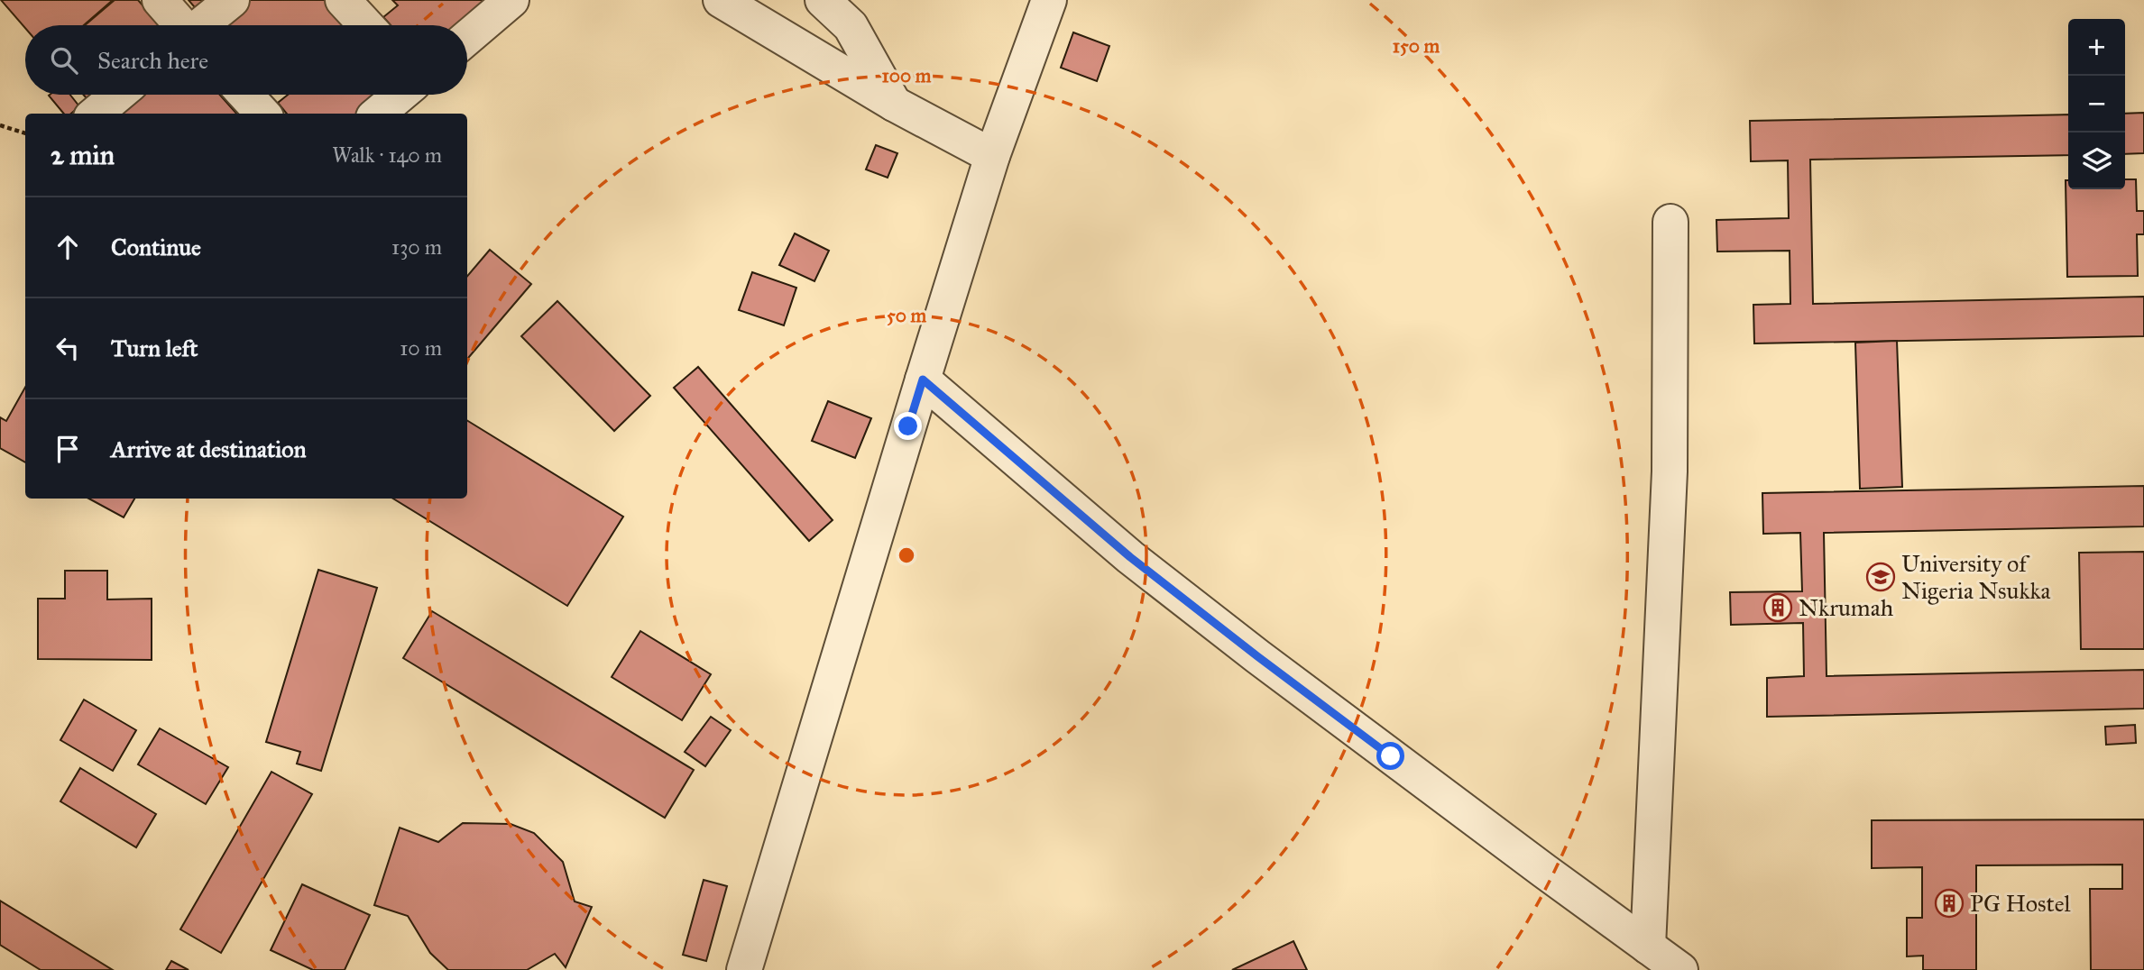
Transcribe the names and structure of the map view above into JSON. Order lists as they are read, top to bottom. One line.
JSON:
{"places":{"school or university":["University of Nigeria Nsukka"],"building":["Nkrumah","PG Hostel"]},"page":{"map_buttons":["+","−"],"search":"Search here","heading":["2 min","Walk · 140 m"],"list":[["Continue","130 m"],["Turn left","10 m"],"Arrive at destination"]},"rings":["150 m","100 m","50 m"]}
